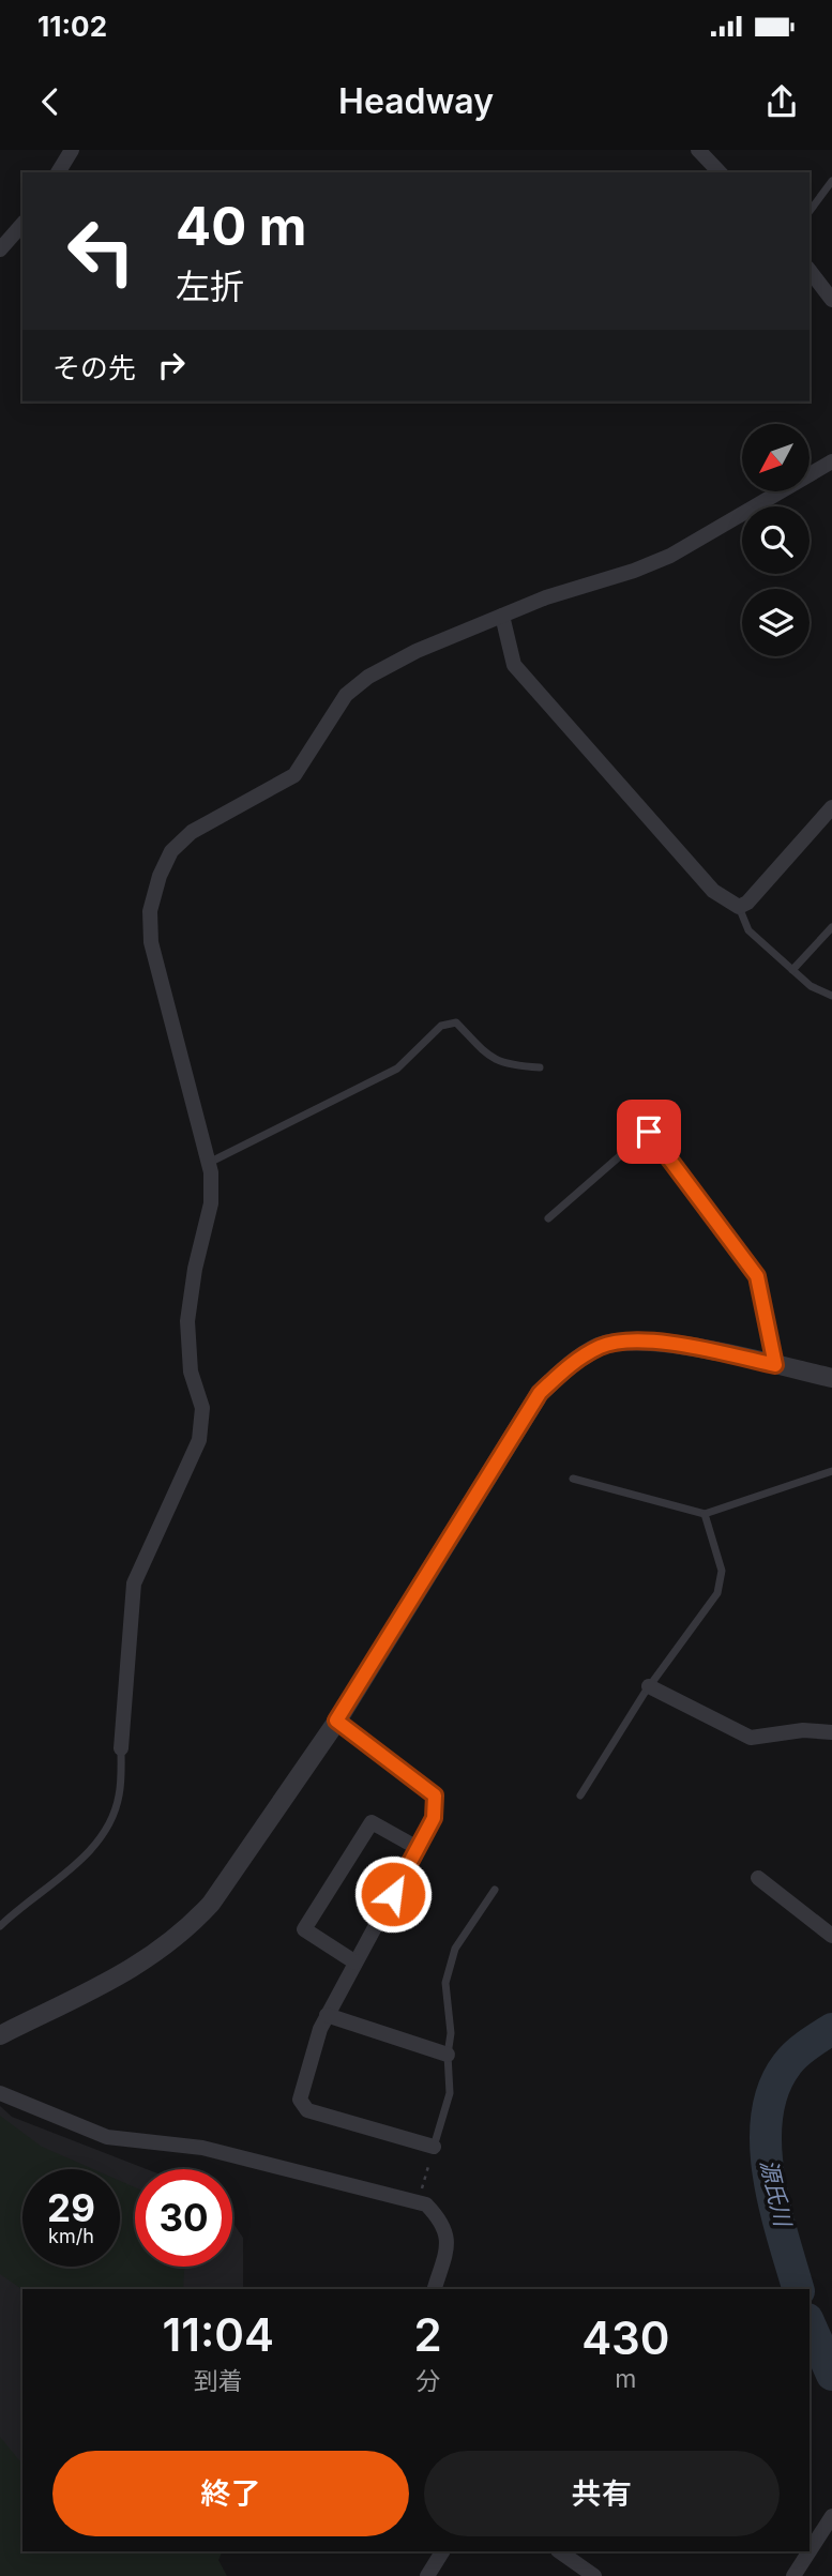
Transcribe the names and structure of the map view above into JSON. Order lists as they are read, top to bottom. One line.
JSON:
{"water":["源氏川"],"north":"bottom left","page":{"status":"11:02","header":"Headway","turn":["40 m","左折"],"then":"その先","speed":"29 km/h","limit":"30","eta":["11:04","到着","2","分","430","m"],"buttons":["終了","共有"]}}
